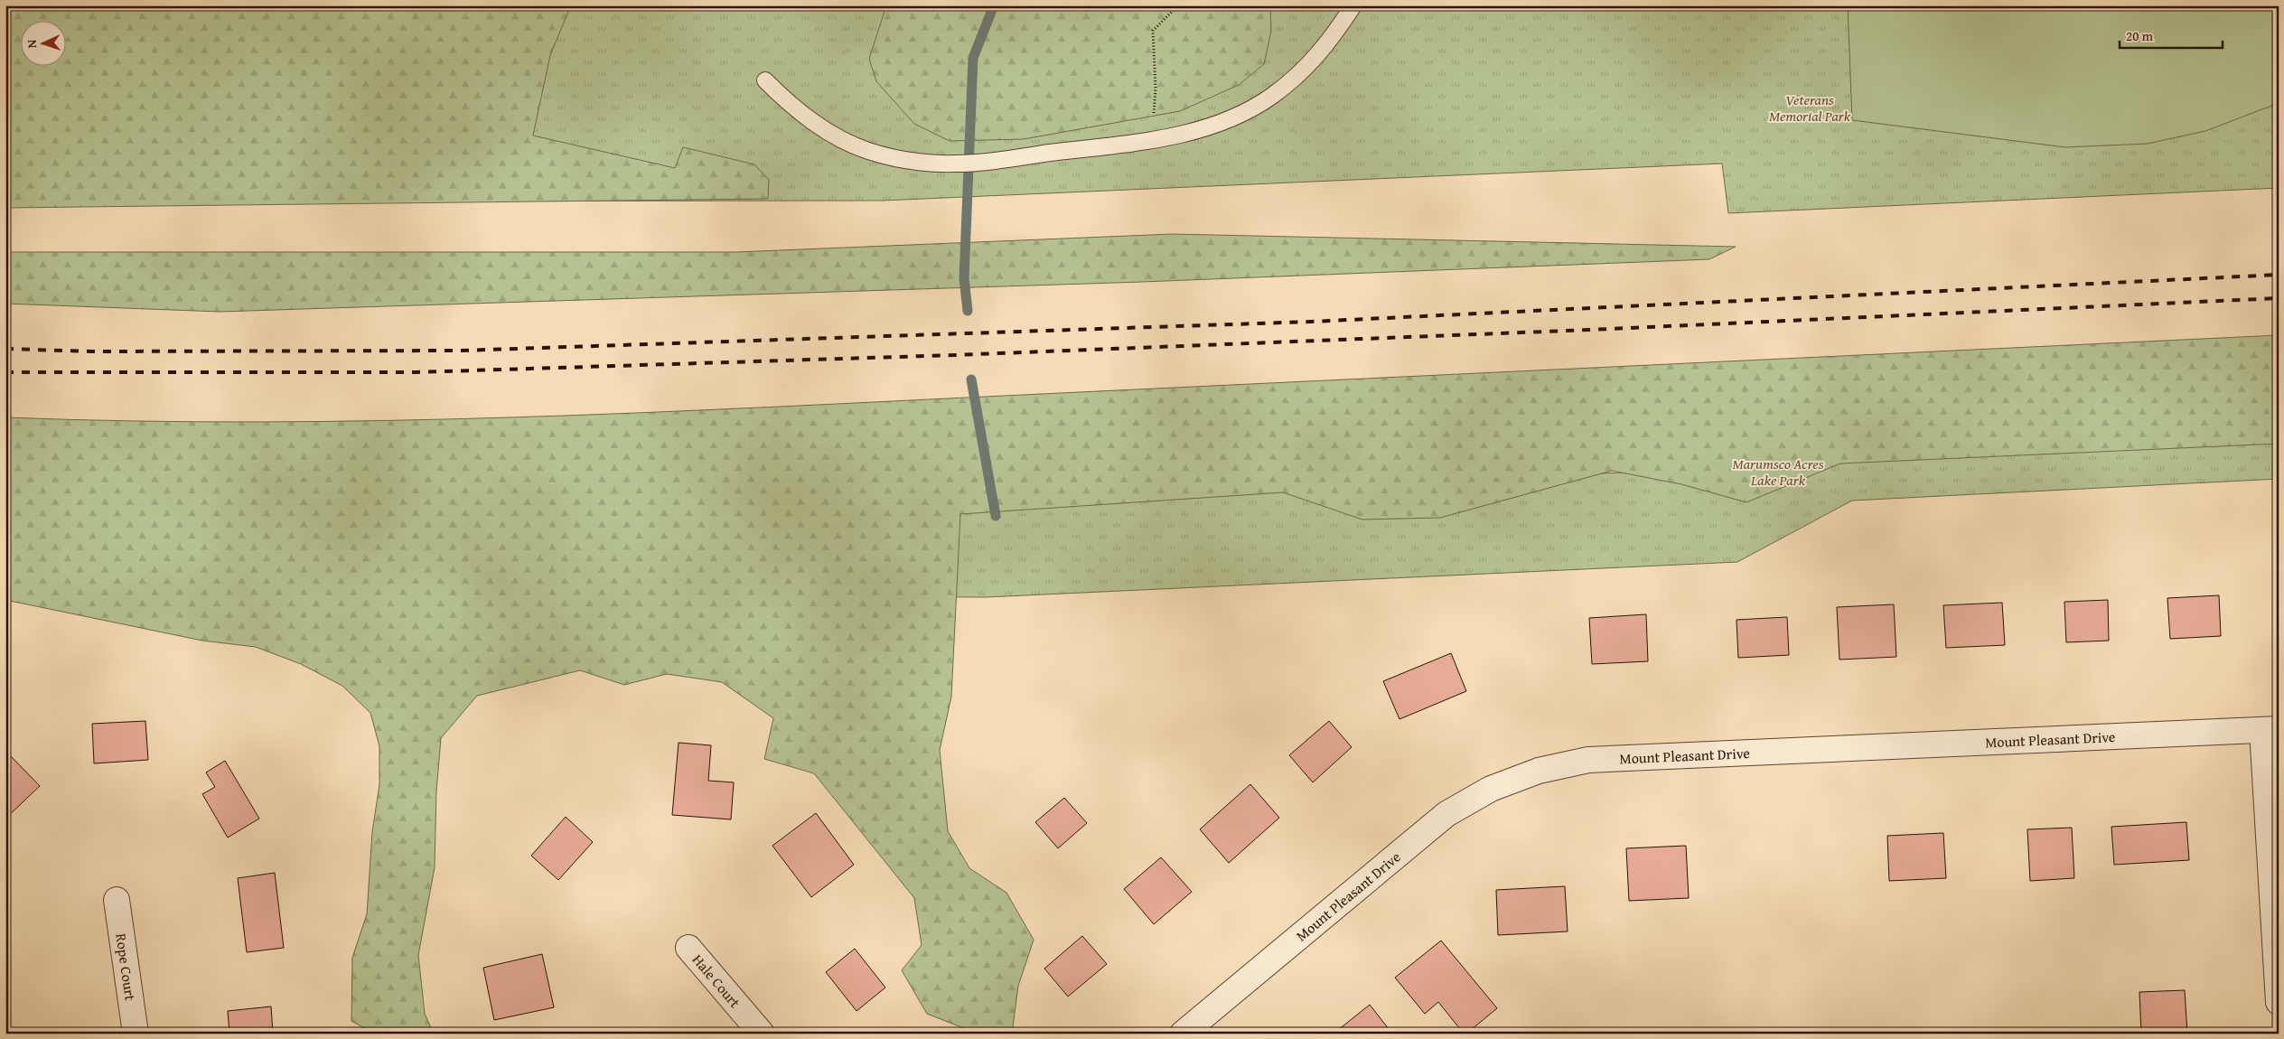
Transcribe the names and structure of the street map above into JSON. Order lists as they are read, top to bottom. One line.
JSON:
{"streets":{"street":["Mount Pleasant Drive","Rope Court","Hale Court"]},"parks":["Veterans Memorial Park","Marumsco Acres Lake Park"],"scale_bar":"20 m","north":"left"}
